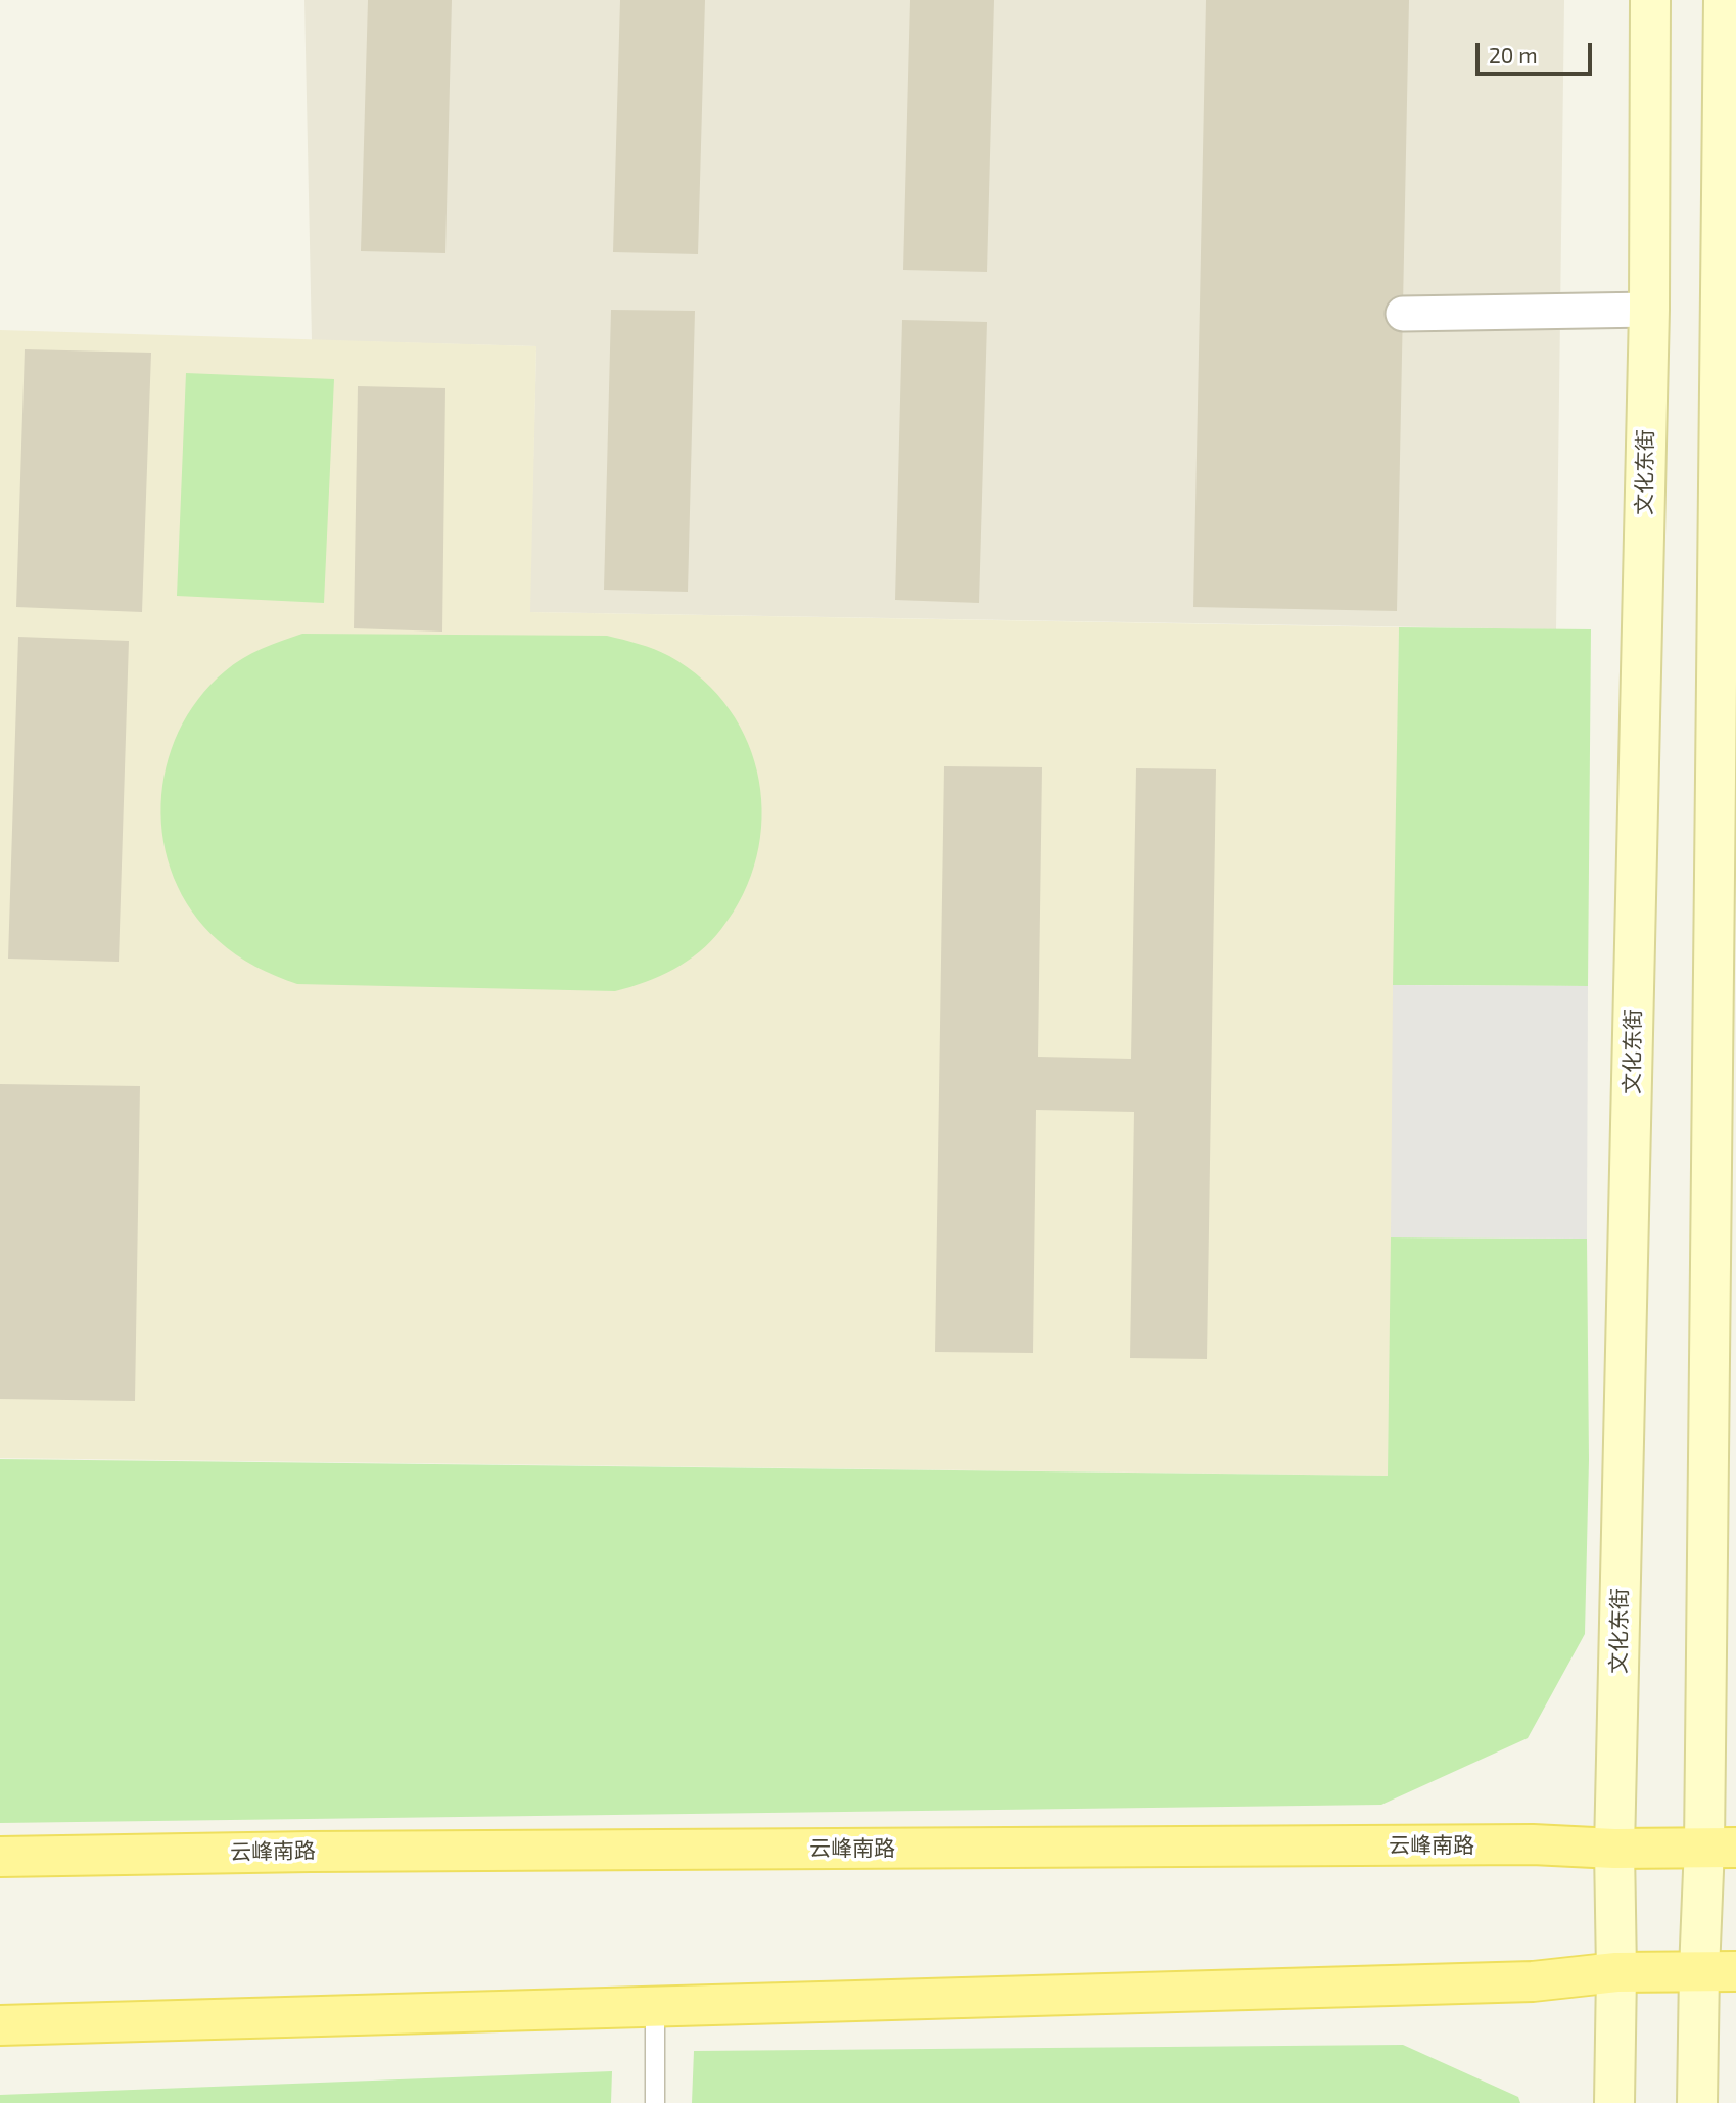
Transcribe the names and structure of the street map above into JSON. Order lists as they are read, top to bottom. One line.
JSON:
{"streets":{"main road":["文化东街","云峰南路"]},"crossings":[["文化东街","云峰南路"]],"scale_bar":"20 m"}
